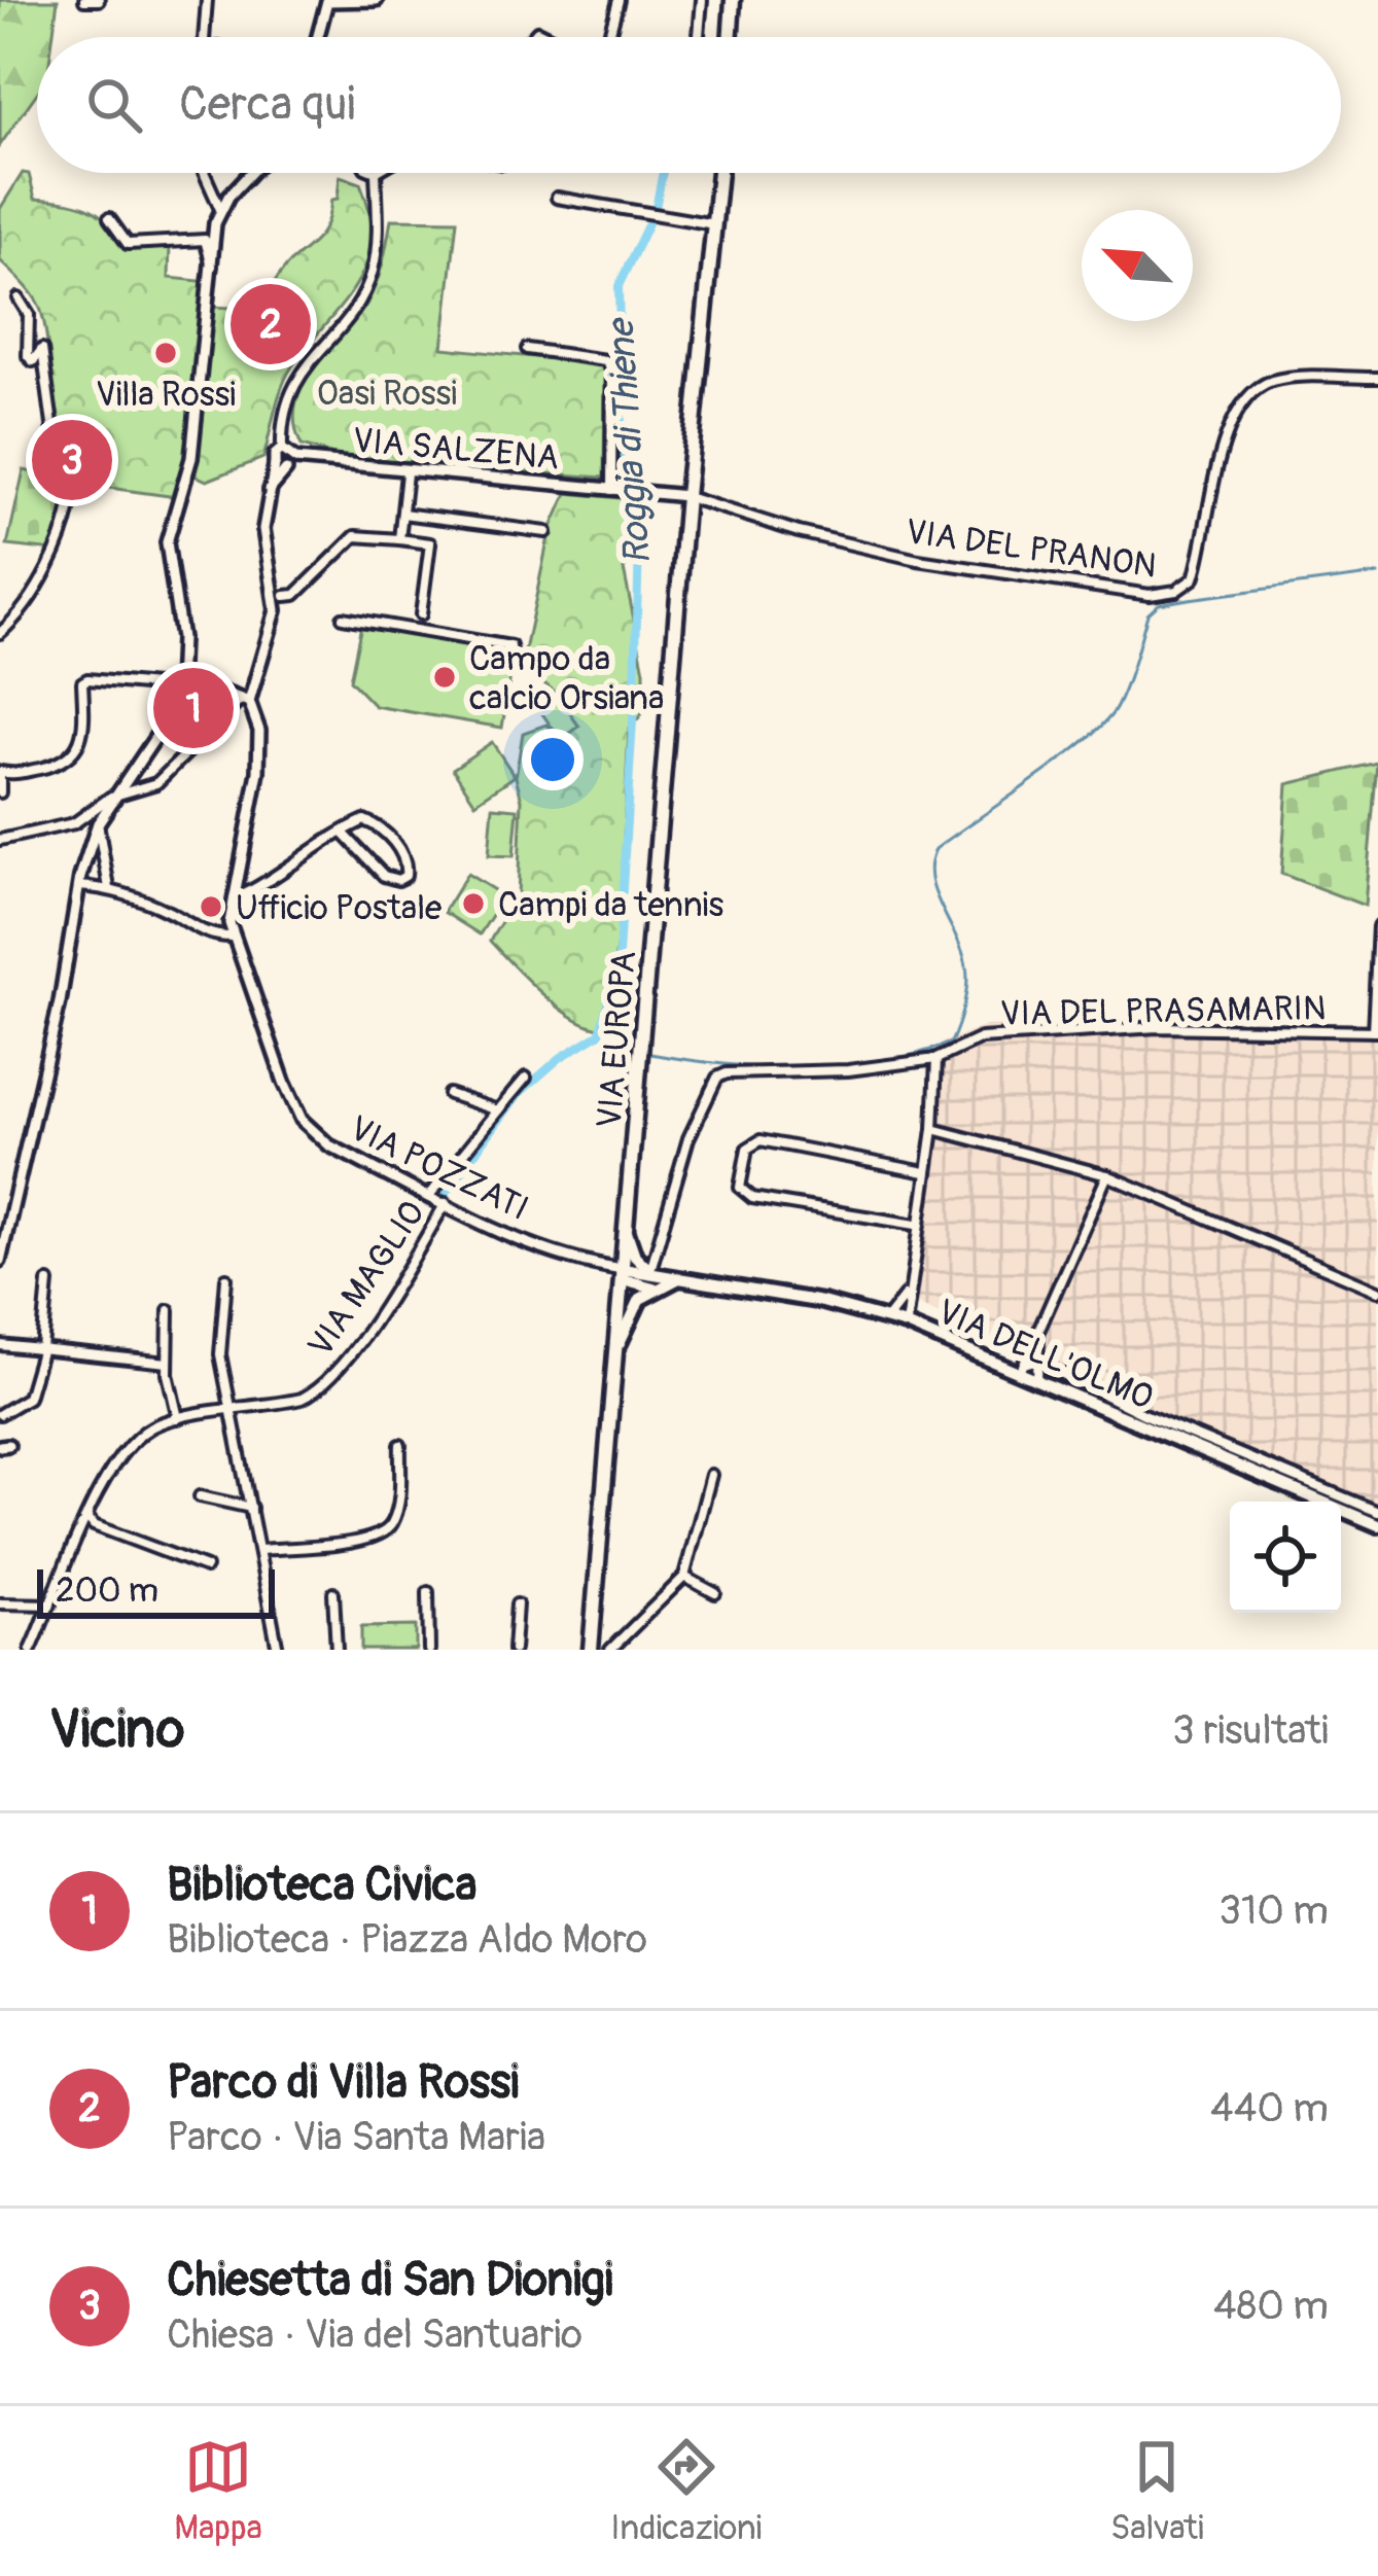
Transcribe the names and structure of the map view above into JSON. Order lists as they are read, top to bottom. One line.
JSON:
{"streets":{"main road":["VIA EUROPA","VIA DELL'OLMO"],"street":["VIA SALZENA","VIA DEL PRANON","VIA DEL PRASAMARIN","VIA POZZATI","VIA MAGLIO"]},"crossings":[["VIA SALZENA","VIA DEL PRANON"],["VIA SALZENA","VIA EUROPA"],["VIA DEL PRANON","VIA EUROPA"],["VIA DEL PRASAMARIN","VIA DELL'OLMO"],["VIA EUROPA","VIA POZZATI"],["VIA EUROPA","VIA DELL'OLMO"],["VIA POZZATI","VIA MAGLIO"],["VIA POZZATI","VIA DELL'OLMO"]],"water":["Roggia di Thiene"],"parks":["Oasi Rossi"],"places":["Villa Rossi","Campo da calcio Orsiana","Campi da tennis","Ufficio Postale"],"scale_bar":"200 m","north":"top left","page":{"search":"Cerca qui","pins":["2","3","1"],"scale":"200 m","heading":["Vicino","3 risultati"],"list":[{"mark":"1","name":"Biblioteca Civica","note":"Biblioteca · Piazza Aldo Moro","value":"310 m"},{"mark":"2","name":"Parco di Villa Rossi","note":"Parco · Via Santa Maria","value":"440 m"},{"mark":"3","name":"Chiesetta di San Dionigi","note":"Chiesa · Via del Santuario","value":"480 m"}],"nav":["Mappa","Indicazioni","Salvati"]}}
